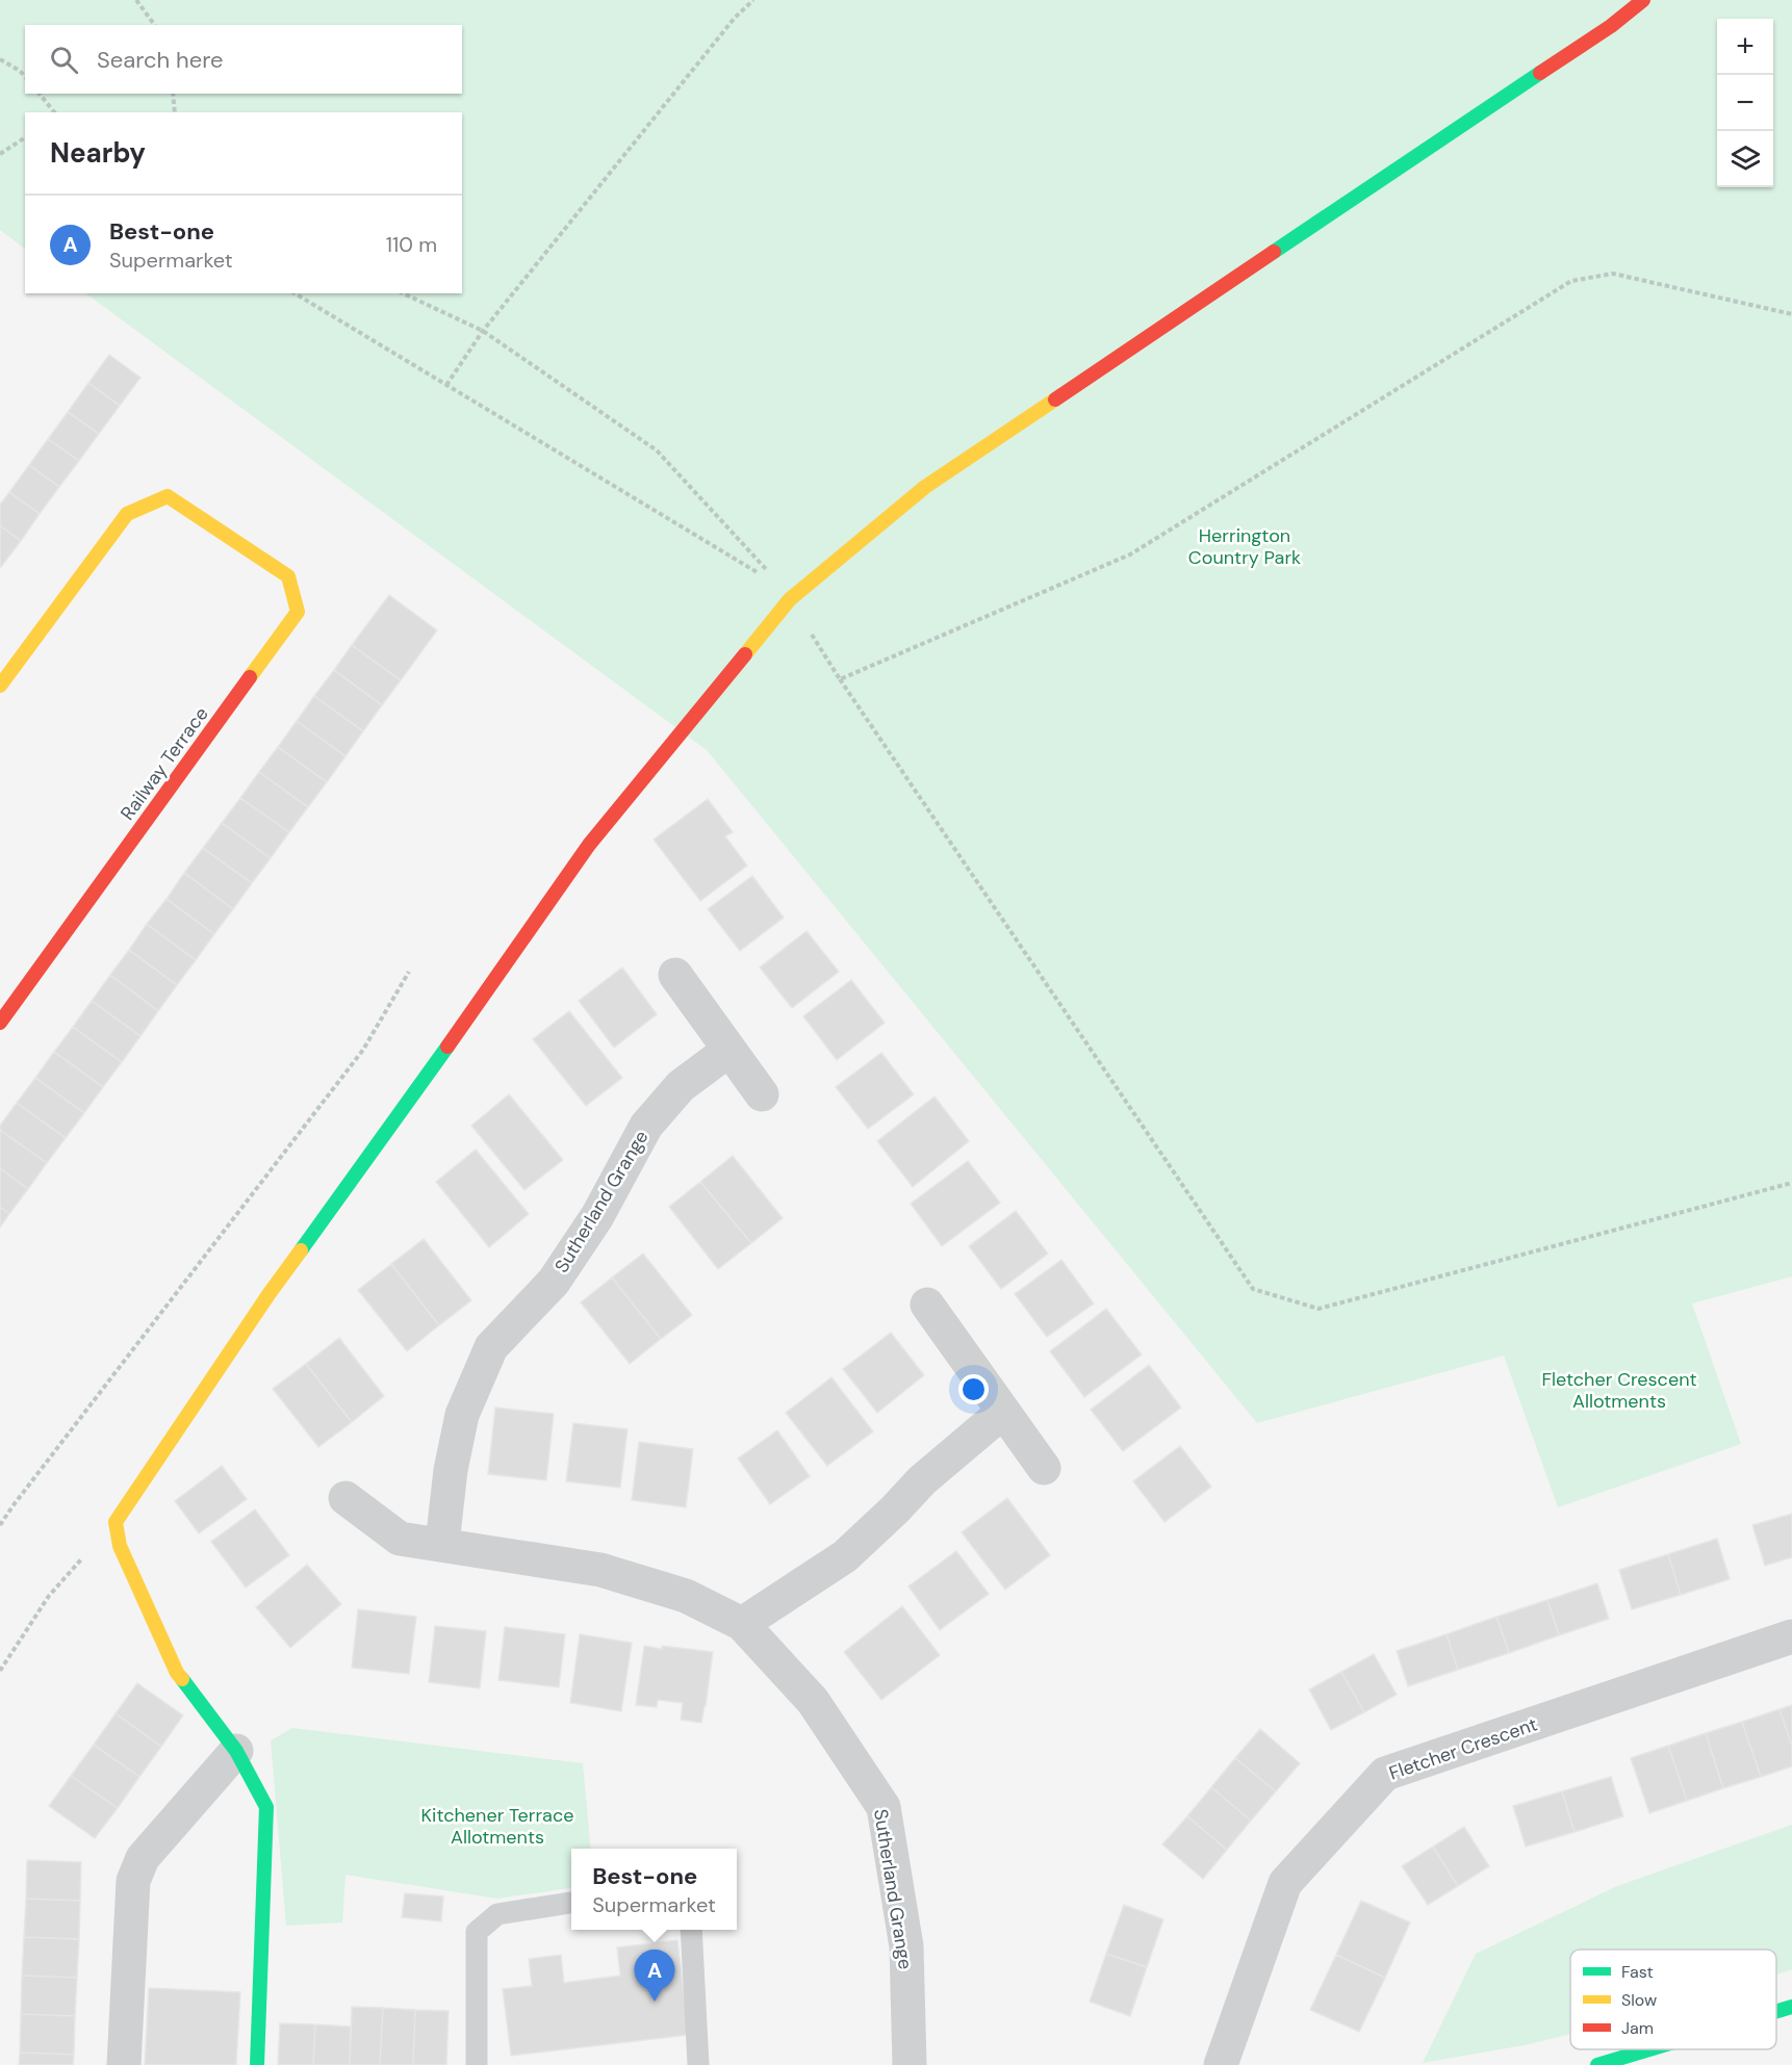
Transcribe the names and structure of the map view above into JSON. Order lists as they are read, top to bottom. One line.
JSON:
{"streets":{"street":["Railway Terrace","Sutherland Grange","Fletcher Crescent"]},"parks":["Herrington Country Park","Fletcher Crescent Allotments","Kitchener Terrace Allotments"],"legend":["Fast","Slow","Jam"],"page":{"map_buttons":["+","−"],"search":"Search here","heading":"Nearby","list":[{"mark":"A","name":"Best-one","note":"Supermarket","value":"110 m"}],"popup":["Best-one","Supermarket"],"pins":"A"}}
